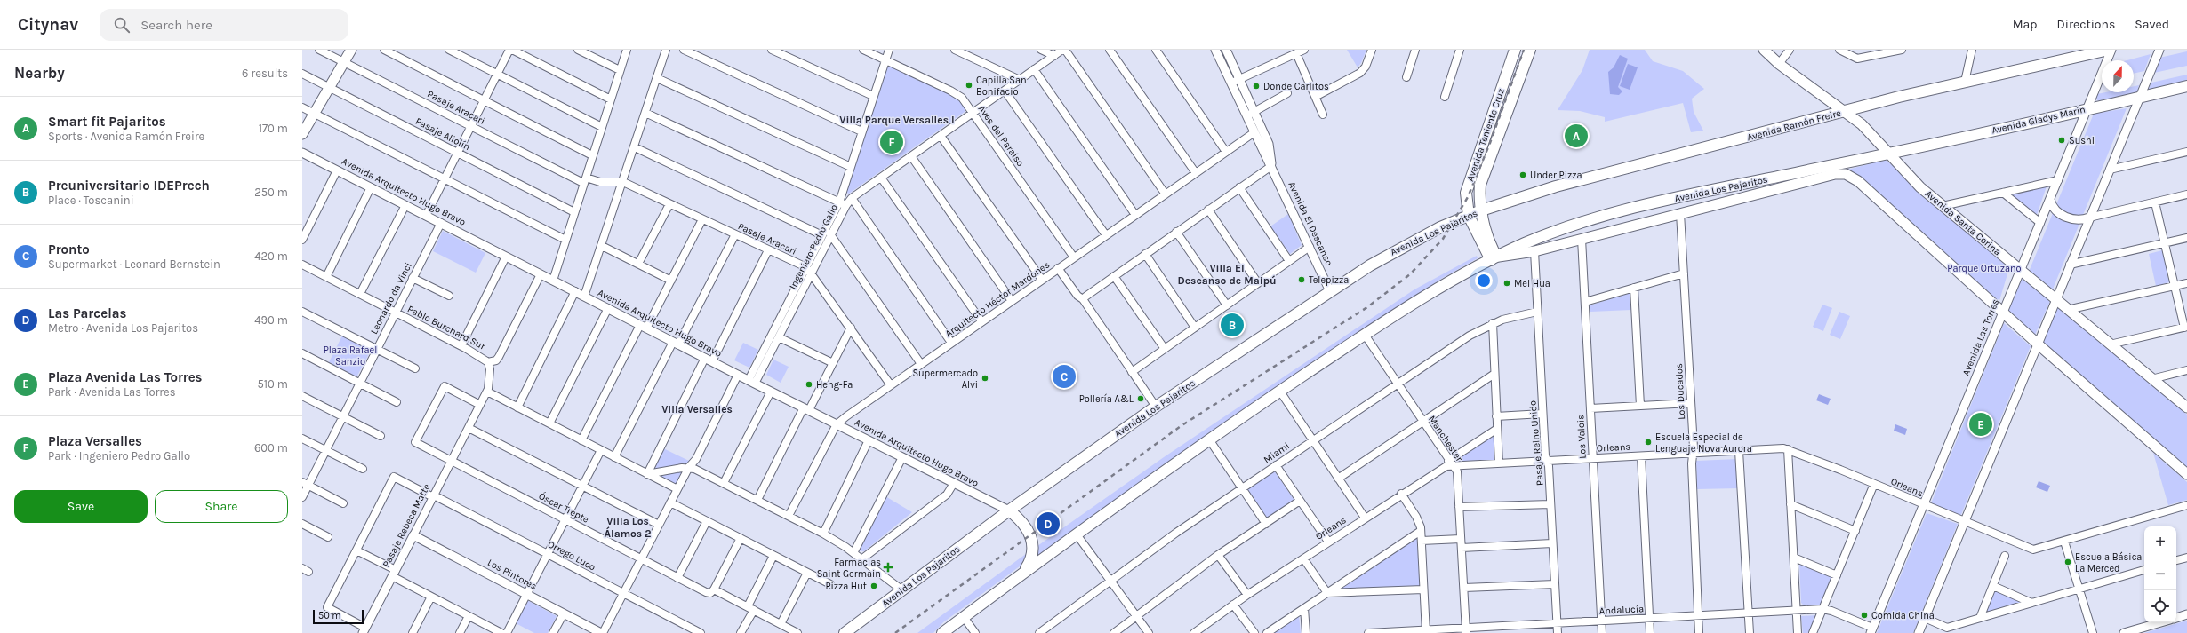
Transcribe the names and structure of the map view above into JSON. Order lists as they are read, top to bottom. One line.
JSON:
{"streets":{"main road":["Avenida Gladys Marín","Avenida Ramón Freire","Avenida Teniente Cruz","Avenida Los Pajaritos","Avenida Santa Corina"],"street":["Pasaje Aracari","Pasaje Aliolín","Aves del Paraíso","Avenida Arquitecto Hugo Bravo","Avenida El Descanso","Ingeniero Pedro Gallo","Leonardo da Vinci","Arquitecto Héctor Mardones","Pablo Burchard Sur","Avenida Las Torres","Los Ducados","Los Valois","Manchester","Pasaje Reino Unido","Orleans","Miami","Óscar Trepte","Pasaje Rebeca Matte","Orrego Luco","Los Pintores","Andalucía"]},"crossings":[["Pasaje Aracari","Ingeniero Pedro Gallo"],["Avenida Gladys Marín","Avenida Los Pajaritos"],["Avenida Gladys Marín","Avenida Santa Corina"],["Avenida Gladys Marín","Avenida Las Torres"],["Avenida Ramón Freire","Avenida Teniente Cruz"],["Avenida Ramón Freire","Avenida Los Pajaritos"],["Avenida Ramón Freire","Avenida Santa Corina"],["Avenida Teniente Cruz","Avenida Los Pajaritos"],["Aves del Paraíso","Ingeniero Pedro Gallo"],["Aves del Paraíso","Arquitecto Héctor Mardones"],["Avenida Los Pajaritos","Avenida Arquitecto Hugo Bravo"],["Avenida Los Pajaritos","Avenida Santa Corina"],["Avenida Los Pajaritos","Avenida El Descanso"],["Avenida Los Pajaritos","Avenida Las Torres"],["Avenida Los Pajaritos","Los Ducados"],["Avenida Los Pajaritos","Los Valois"],["Avenida Los Pajaritos","Manchester"],["Avenida Los Pajaritos","Pasaje Reino Unido"],["Avenida Arquitecto Hugo Bravo","Ingeniero Pedro Gallo"],["Avenida Arquitecto Hugo Bravo","Leonardo da Vinci"],["Avenida Arquitecto Hugo Bravo","Arquitecto Héctor Mardones"],["Avenida Santa Corina","Avenida Las Torres"],["Avenida El Descanso","Arquitecto Héctor Mardones"],["Leonardo da Vinci","Pablo Burchard Sur"],["Pablo Burchard Sur","Pasaje Rebeca Matte"],["Avenida Las Torres","Orleans"],["Avenida Las Torres","Andalucía"],["Los Ducados","Orleans"],["Los Ducados","Andalucía"],["Los Valois","Orleans"],["Los Valois","Andalucía"],["Manchester","Orleans"],["Manchester","Miami"],["Manchester","Andalucía"],["Pasaje Reino Unido","Orleans"],["Pasaje Reino Unido","Miami"],["Pasaje Reino Unido","Andalucía"],["Óscar Trepte","Pasaje Rebeca Matte"],["Pasaje Rebeca Matte","Orrego Luco"],["Pasaje Rebeca Matte","Los Pintores"]],"districts":["Villa Parque Versalles I","Villa El Descanso de Maipú","Villa Versalles","Villa Los Álamos 2"],"parks":["Parque Ortuzano","Plaza Rafael Sanzio"],"places":{"other":["Capilla San Bonifacio","Donde Carlitos","Sushi","Under Pizza","Telepizza","Mei Hua","Supermercado Alvi","Heng-Fa","Pollería A&L","Escuela Especial de Lenguaje Nova Aurora","Escuela Básica La Merced","Pizza Hut","Comida China"],"health":["Farmacias Saint Germain"]},"scale_bar":"50 m","north":"top","page":{"header":"Citynav","search":"Search here","nav":["Map","Directions","Saved"],"heading":["Nearby","6 results"],"list":[{"mark":"A","name":"Smart fit Pajaritos","note":"Sports · Avenida Ramón Freire","value":"170 m"},{"mark":"B","name":"Preuniversitario IDEPrech","note":"Place · Toscanini","value":"250 m"},{"mark":"C","name":"Pronto","note":"Supermarket · Leonard Bernstein","value":"420 m"},{"mark":"D","name":"Las Parcelas","note":"Metro · Avenida Los Pajaritos","value":"490 m"},{"mark":"E","name":"Plaza Avenida Las Torres","note":"Park · Avenida Las Torres","value":"510 m"},{"mark":"F","name":"Plaza Versalles","note":"Park · Ingeniero Pedro Gallo","value":"600 m"}],"pins":["A","F","B","C","E","D"],"buttons":["Save","Share"],"map_buttons":["+","−"],"scale":"50 m"}}
